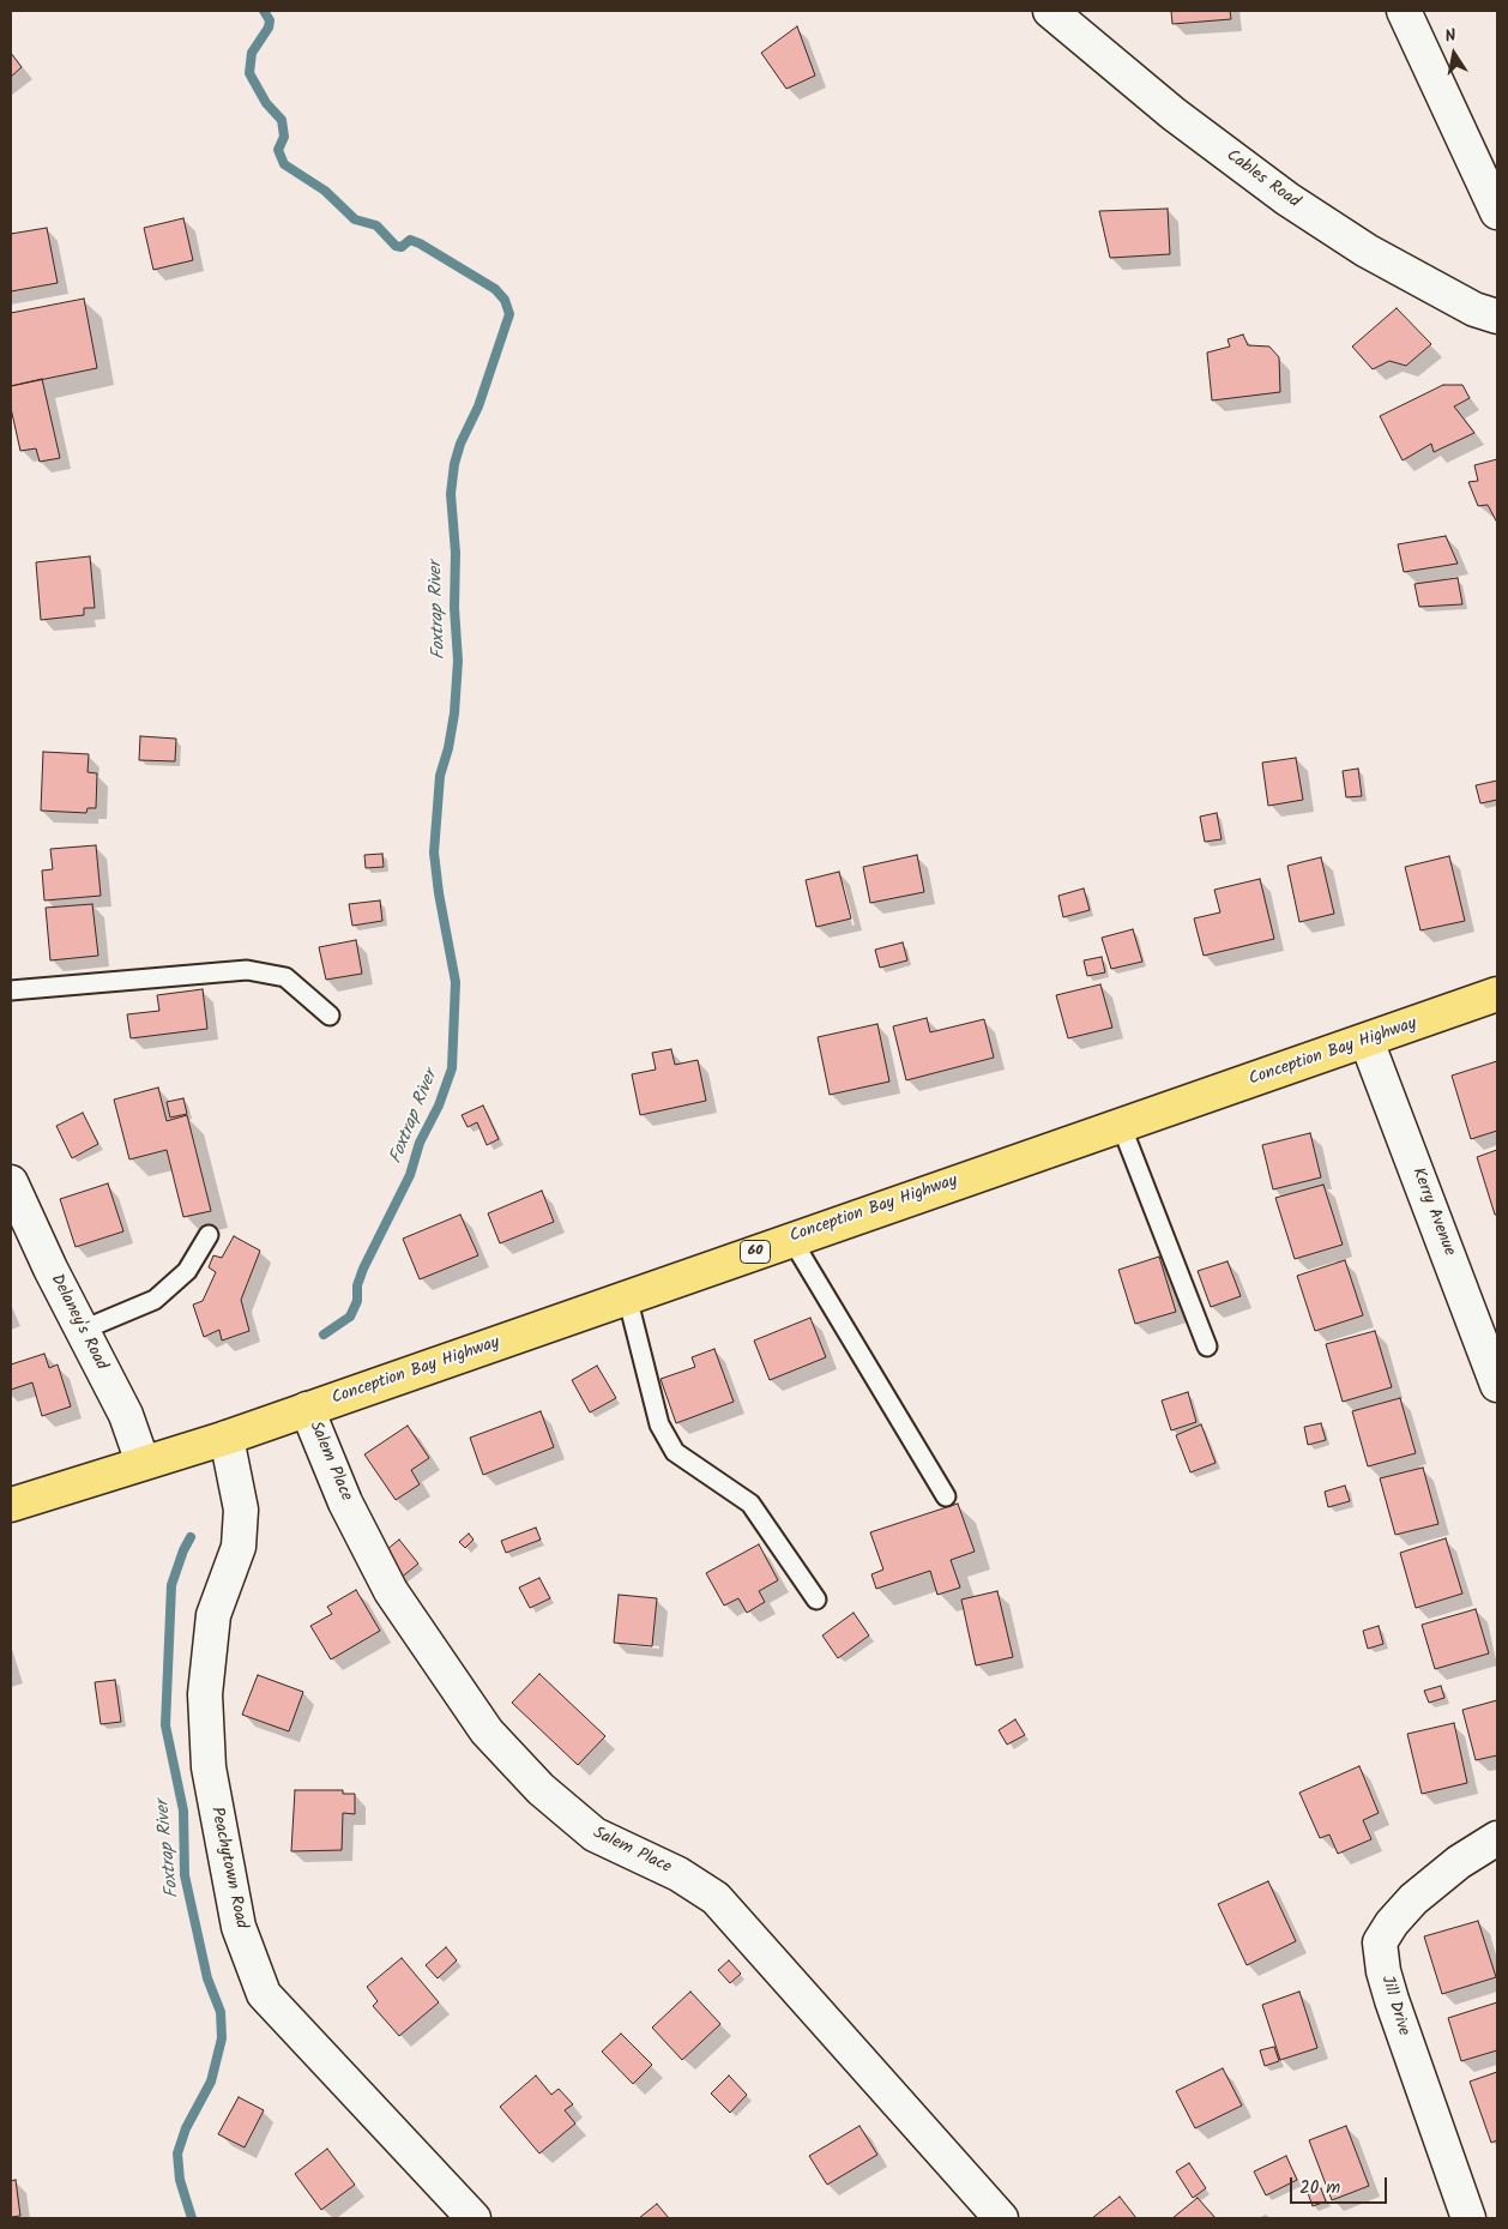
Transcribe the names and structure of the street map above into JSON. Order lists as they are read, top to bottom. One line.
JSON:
{"streets":{"main road":["Conception Bay Highway","60"],"street":["Cables Road","Kerry Avenue","Delaney's Road","Salem Place","Peachytown Road","Jill Drive"]},"crossings":[["Conception Bay Highway","Kerry Avenue"],["Conception Bay Highway","Delaney's Road"],["Conception Bay Highway","Salem Place"],["Conception Bay Highway","Peachytown Road"]],"water":["Foxtrap River"],"scale_bar":"20 m","north":"top"}
